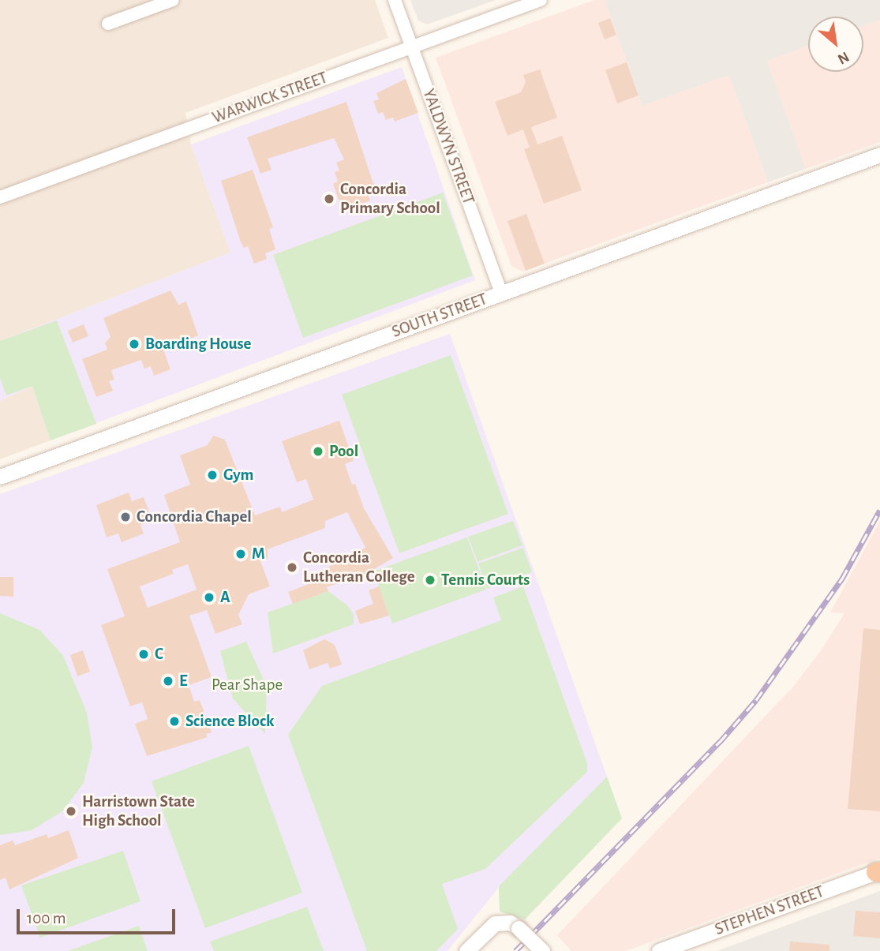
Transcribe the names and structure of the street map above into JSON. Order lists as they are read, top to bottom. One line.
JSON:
{"streets":{"street":["WARWICK STREET","YALDWYN STREET","SOUTH STREET","STEPHEN STREET"]},"crossings":[["WARWICK STREET","YALDWYN STREET"],["YALDWYN STREET","SOUTH STREET"]],"parks":["Pear Shape"],"places":["Concordia Primary School","Boarding House","Pool","Gym","Concordia Chapel","M","Concordia Lutheran College","Tennis Courts","A","C","E","Science Block","Harristown State High School"],"scale_bar":"100 m","north":"bottom right"}
